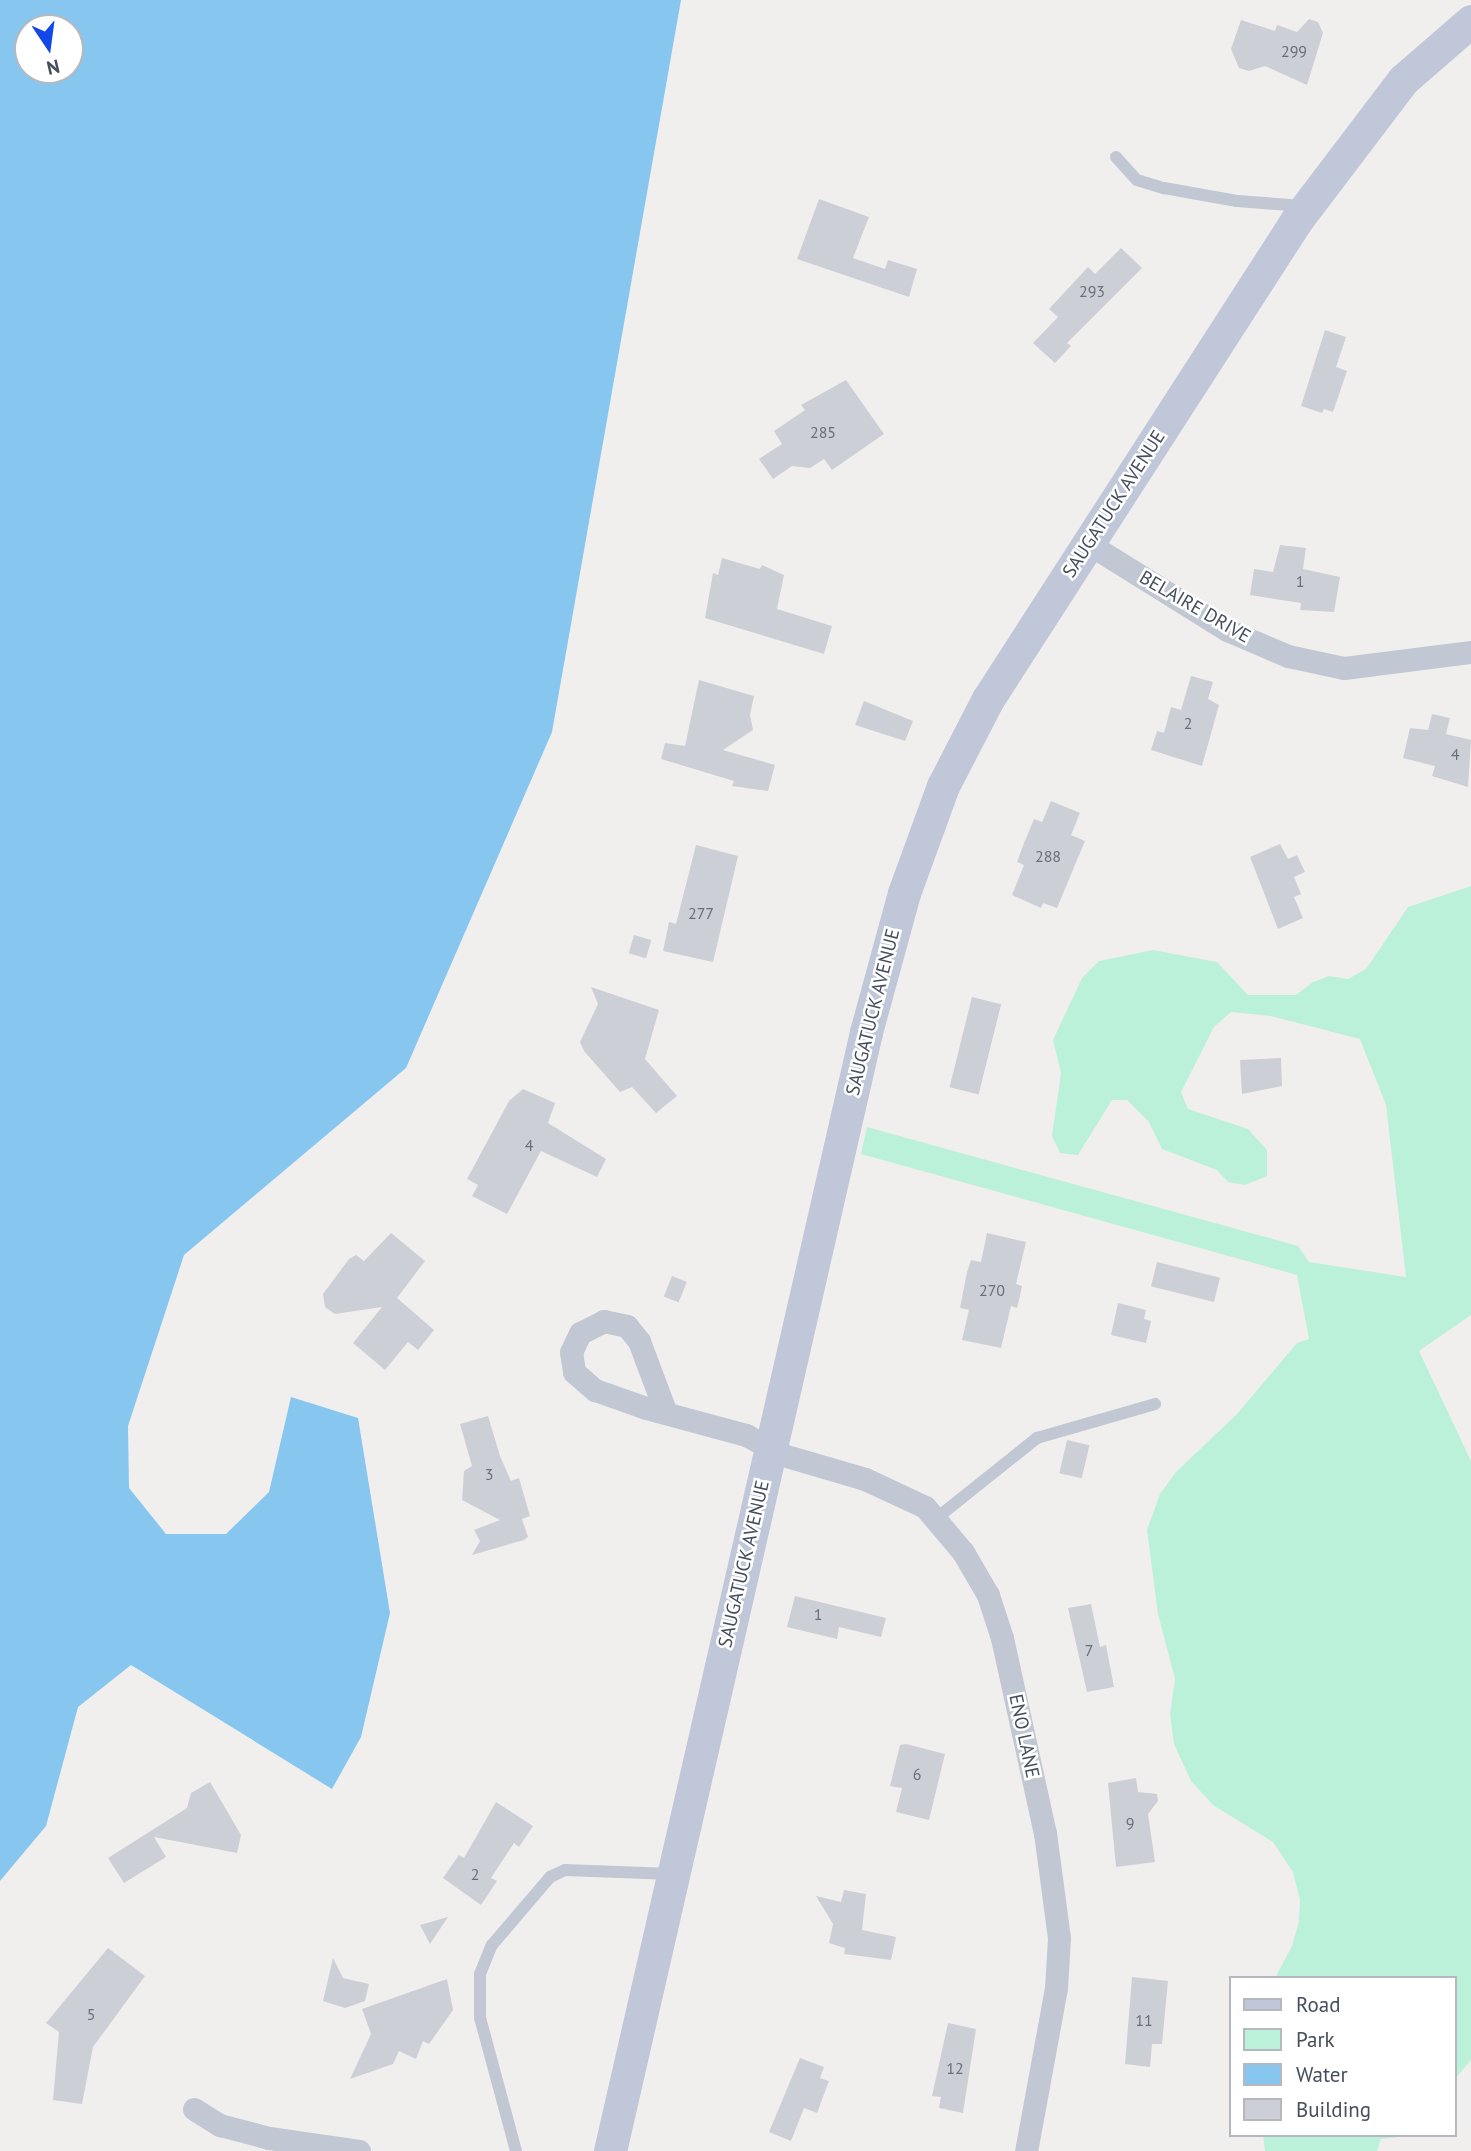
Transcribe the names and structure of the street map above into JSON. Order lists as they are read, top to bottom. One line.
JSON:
{"streets":{"main road":["SAUGATUCK AVENUE"],"street":["BELAIRE DRIVE","ENO LANE"]},"crossings":[["SAUGATUCK AVENUE","BELAIRE DRIVE"],["SAUGATUCK AVENUE","ENO LANE"]],"house_numbers":["299","293","285","1","2","4","288","277","4","270","3","1","7","6","9","2","5","11","12"],"legend":["Road","Park","Water","Building"],"north":"bottom"}
